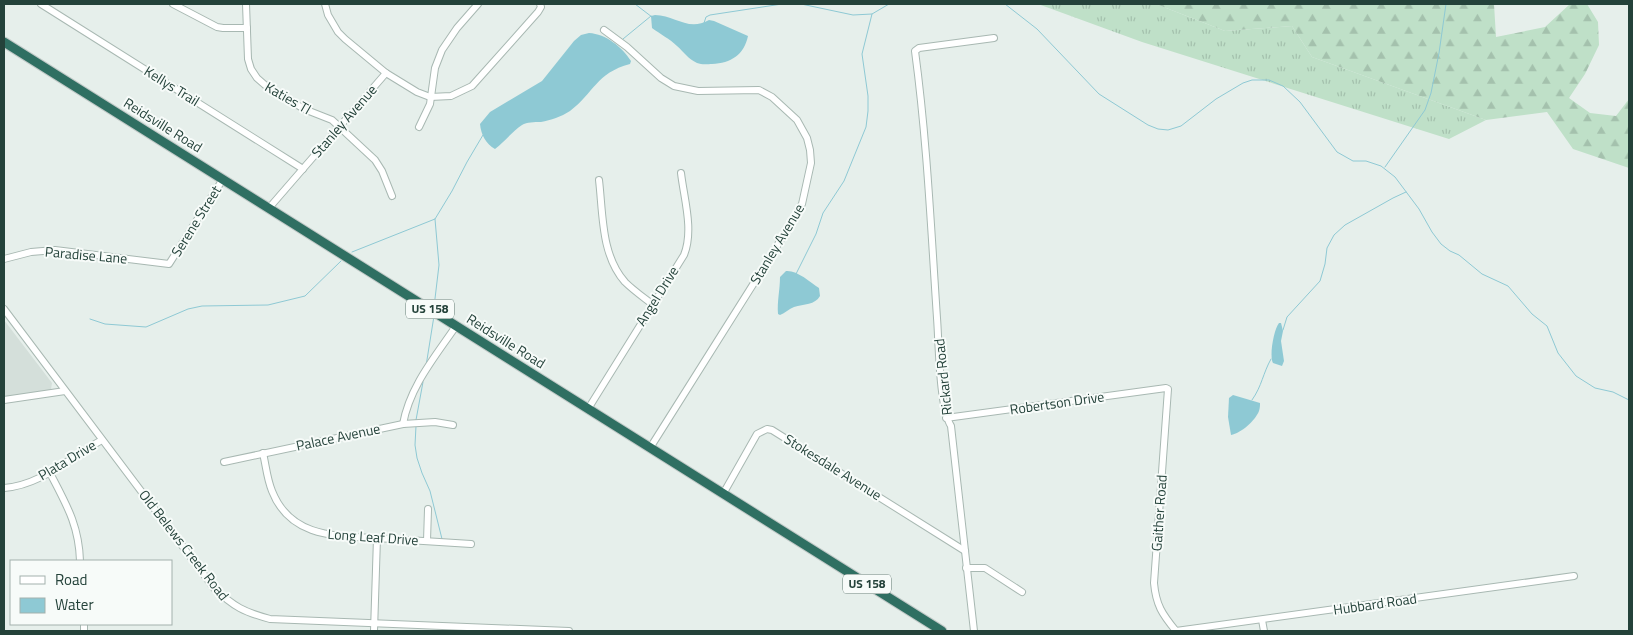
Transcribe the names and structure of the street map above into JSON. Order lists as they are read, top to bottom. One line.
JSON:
{"streets":{"highway":["Reidsville Road","US 158"],"street":["Kellys Trail","Katies Tl","Stanley Avenue","Serene Street","Paradise Lane","Angel Drive","Rickard Road","Robertson Drive","Palace Avenue","Plata Drive","Stokesdale Avenue","Gaither Road","Long Leaf Drive","Old Belews Creek Road","Hubbard Road"]},"crossings":[["Kellys Trail","Stanley Avenue"],["Katies Tl","Stanley Avenue"],["Stanley Avenue","Reidsville Road"],["Reidsville Road","Serene Street"],["Reidsville Road","Angel Drive"],["Reidsville Road","Stokesdale Avenue"],["Serene Street","Paradise Lane"],["Rickard Road","Robertson Drive"],["Rickard Road","Stokesdale Avenue"],["Robertson Drive","Gaither Road"],["Palace Avenue","Long Leaf Drive"],["Plata Drive","Old Belews Creek Road"],["Gaither Road","Hubbard Road"]],"legend":["Road","Water"]}
